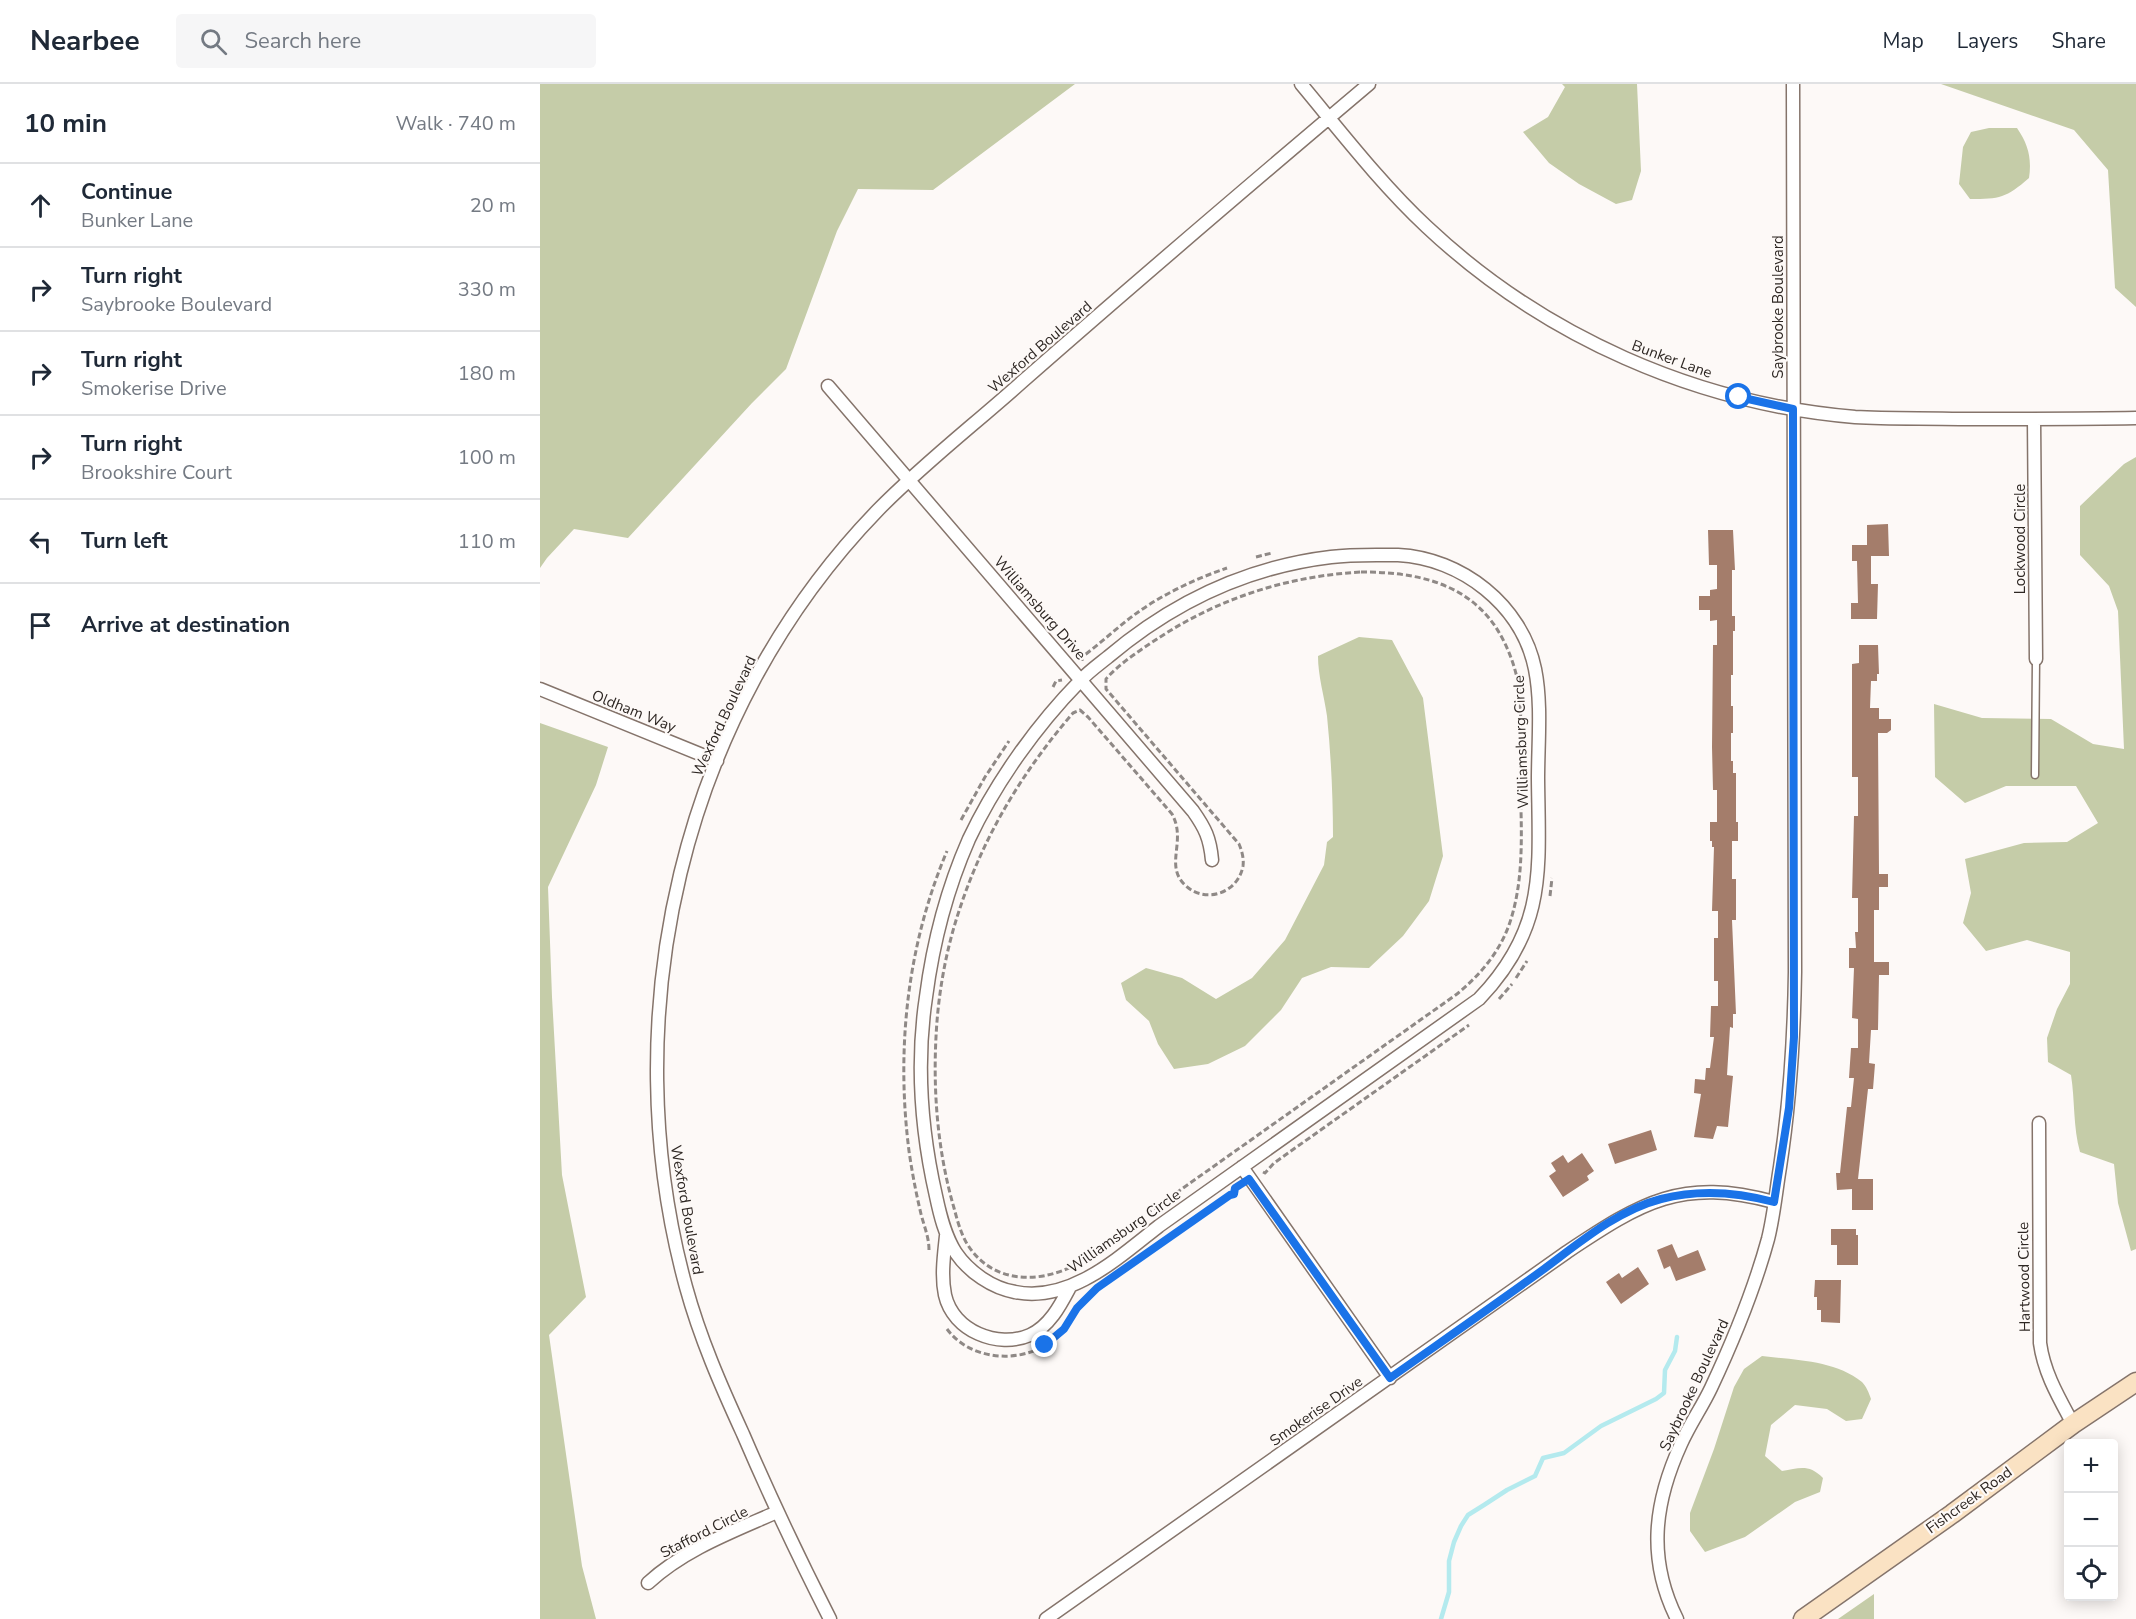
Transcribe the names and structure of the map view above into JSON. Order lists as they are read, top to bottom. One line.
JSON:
{"streets":{"main road":["Fishcreek Road"],"street":["Saybrooke Boulevard","Wexford Boulevard","Bunker Lane","Lockwood Circle","Williamsburg Drive","Oldham Way","Williamsburg Circle","Hartwood Circle","Smokerise Drive","Stafford Circle"]},"crossings":[["Saybrooke Boulevard","Bunker Lane"],["Saybrooke Boulevard","Smokerise Drive"],["Wexford Boulevard","Bunker Lane"],["Wexford Boulevard","Williamsburg Drive"],["Wexford Boulevard","Oldham Way"],["Wexford Boulevard","Stafford Circle"],["Bunker Lane","Lockwood Circle"],["Williamsburg Drive","Williamsburg Circle"],["Hartwood Circle","Fishcreek Road"]],"page":{"header":"Nearbee","search":"Search here","nav":["Map","Layers","Share"],"heading":["10 min","Walk · 740 m"],"list":[["Continue","Bunker Lane","20 m"],["Turn right","Saybrooke Boulevard","330 m"],["Turn right","Smokerise Drive","180 m"],["Turn right","Brookshire Court","100 m"],["Turn left","110 m"],"Arrive at destination"],"map_buttons":["+","−"]}}
